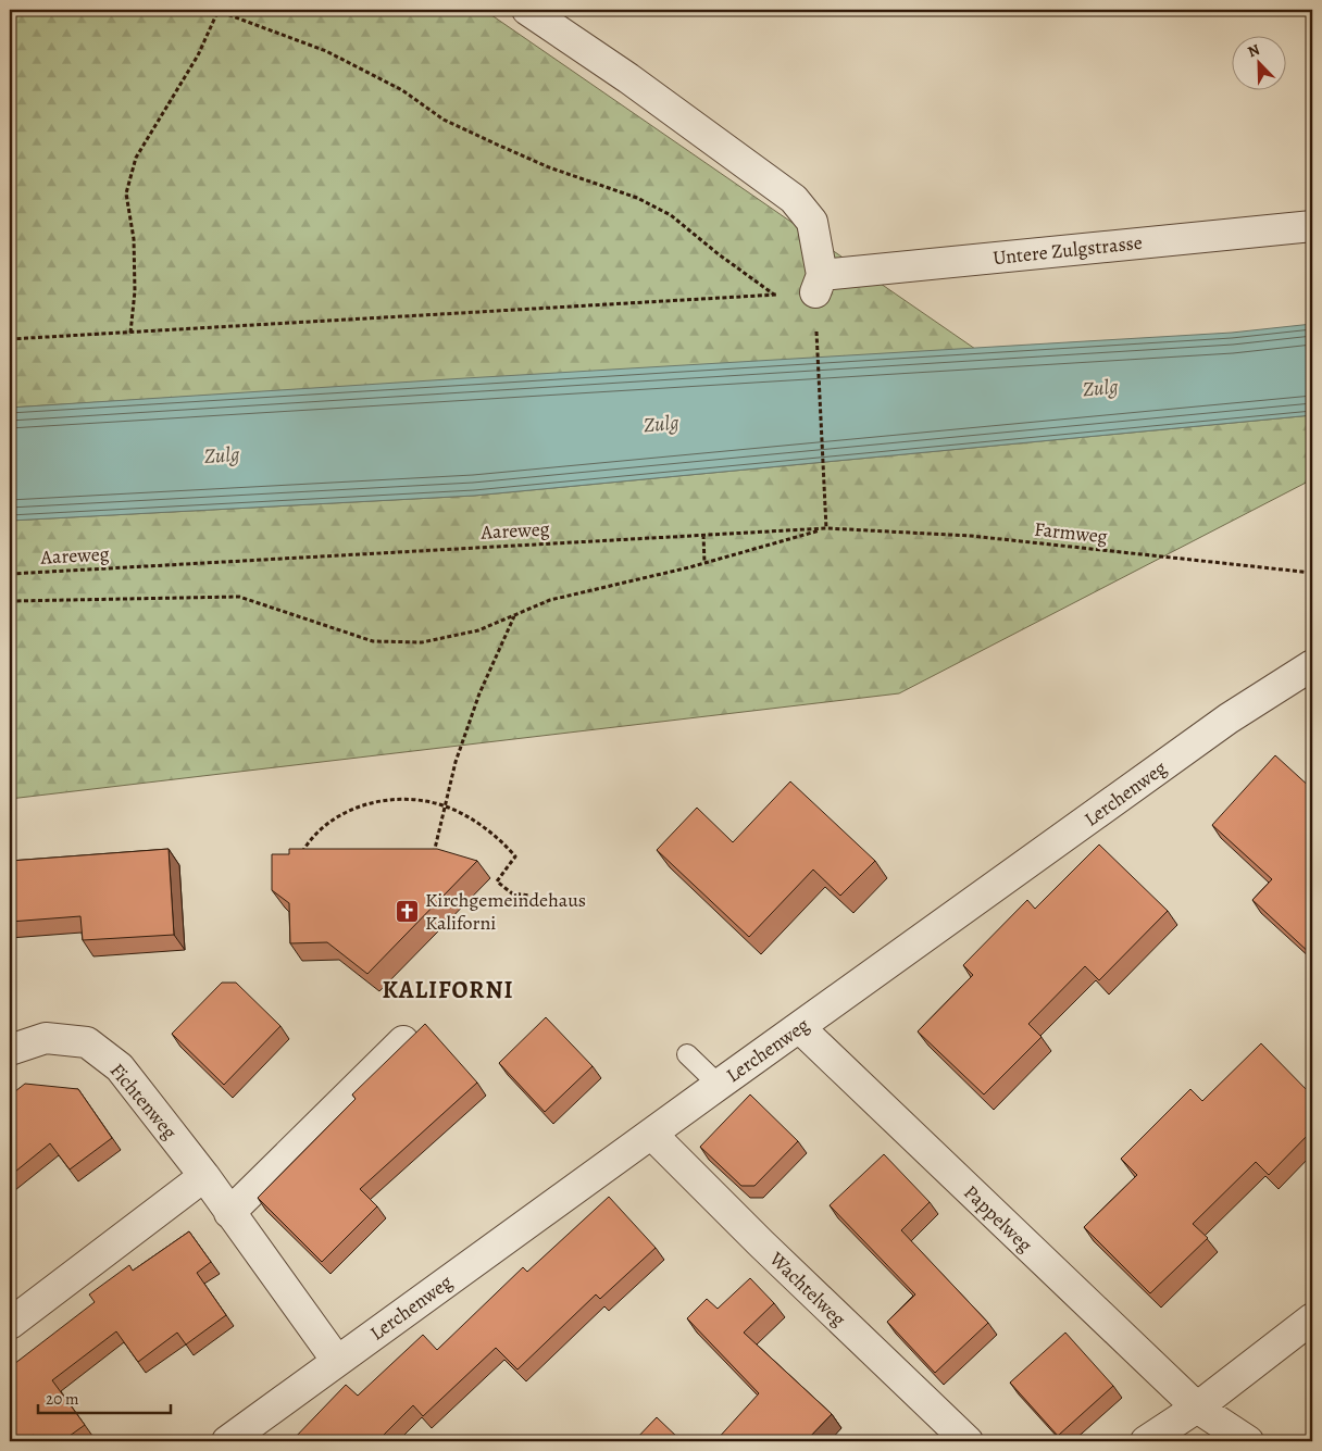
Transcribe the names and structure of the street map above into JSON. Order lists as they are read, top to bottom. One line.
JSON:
{"streets":{"street":["Untere Zulgstrasse","Lerchenweg","Fichtenweg","Pappelweg","Wachtelweg"],"path":["Aareweg","Farmweg"]},"crossings":[["Aareweg","Farmweg"],["Lerchenweg","Fichtenweg"],["Lerchenweg","Pappelweg"],["Lerchenweg","Wachtelweg"]],"districts":["KALIFORNI"],"water":["Zulg"],"places":{"church":["Kirchgemeindehaus Kaliforni"]},"scale_bar":"20 m","north":"top left"}
